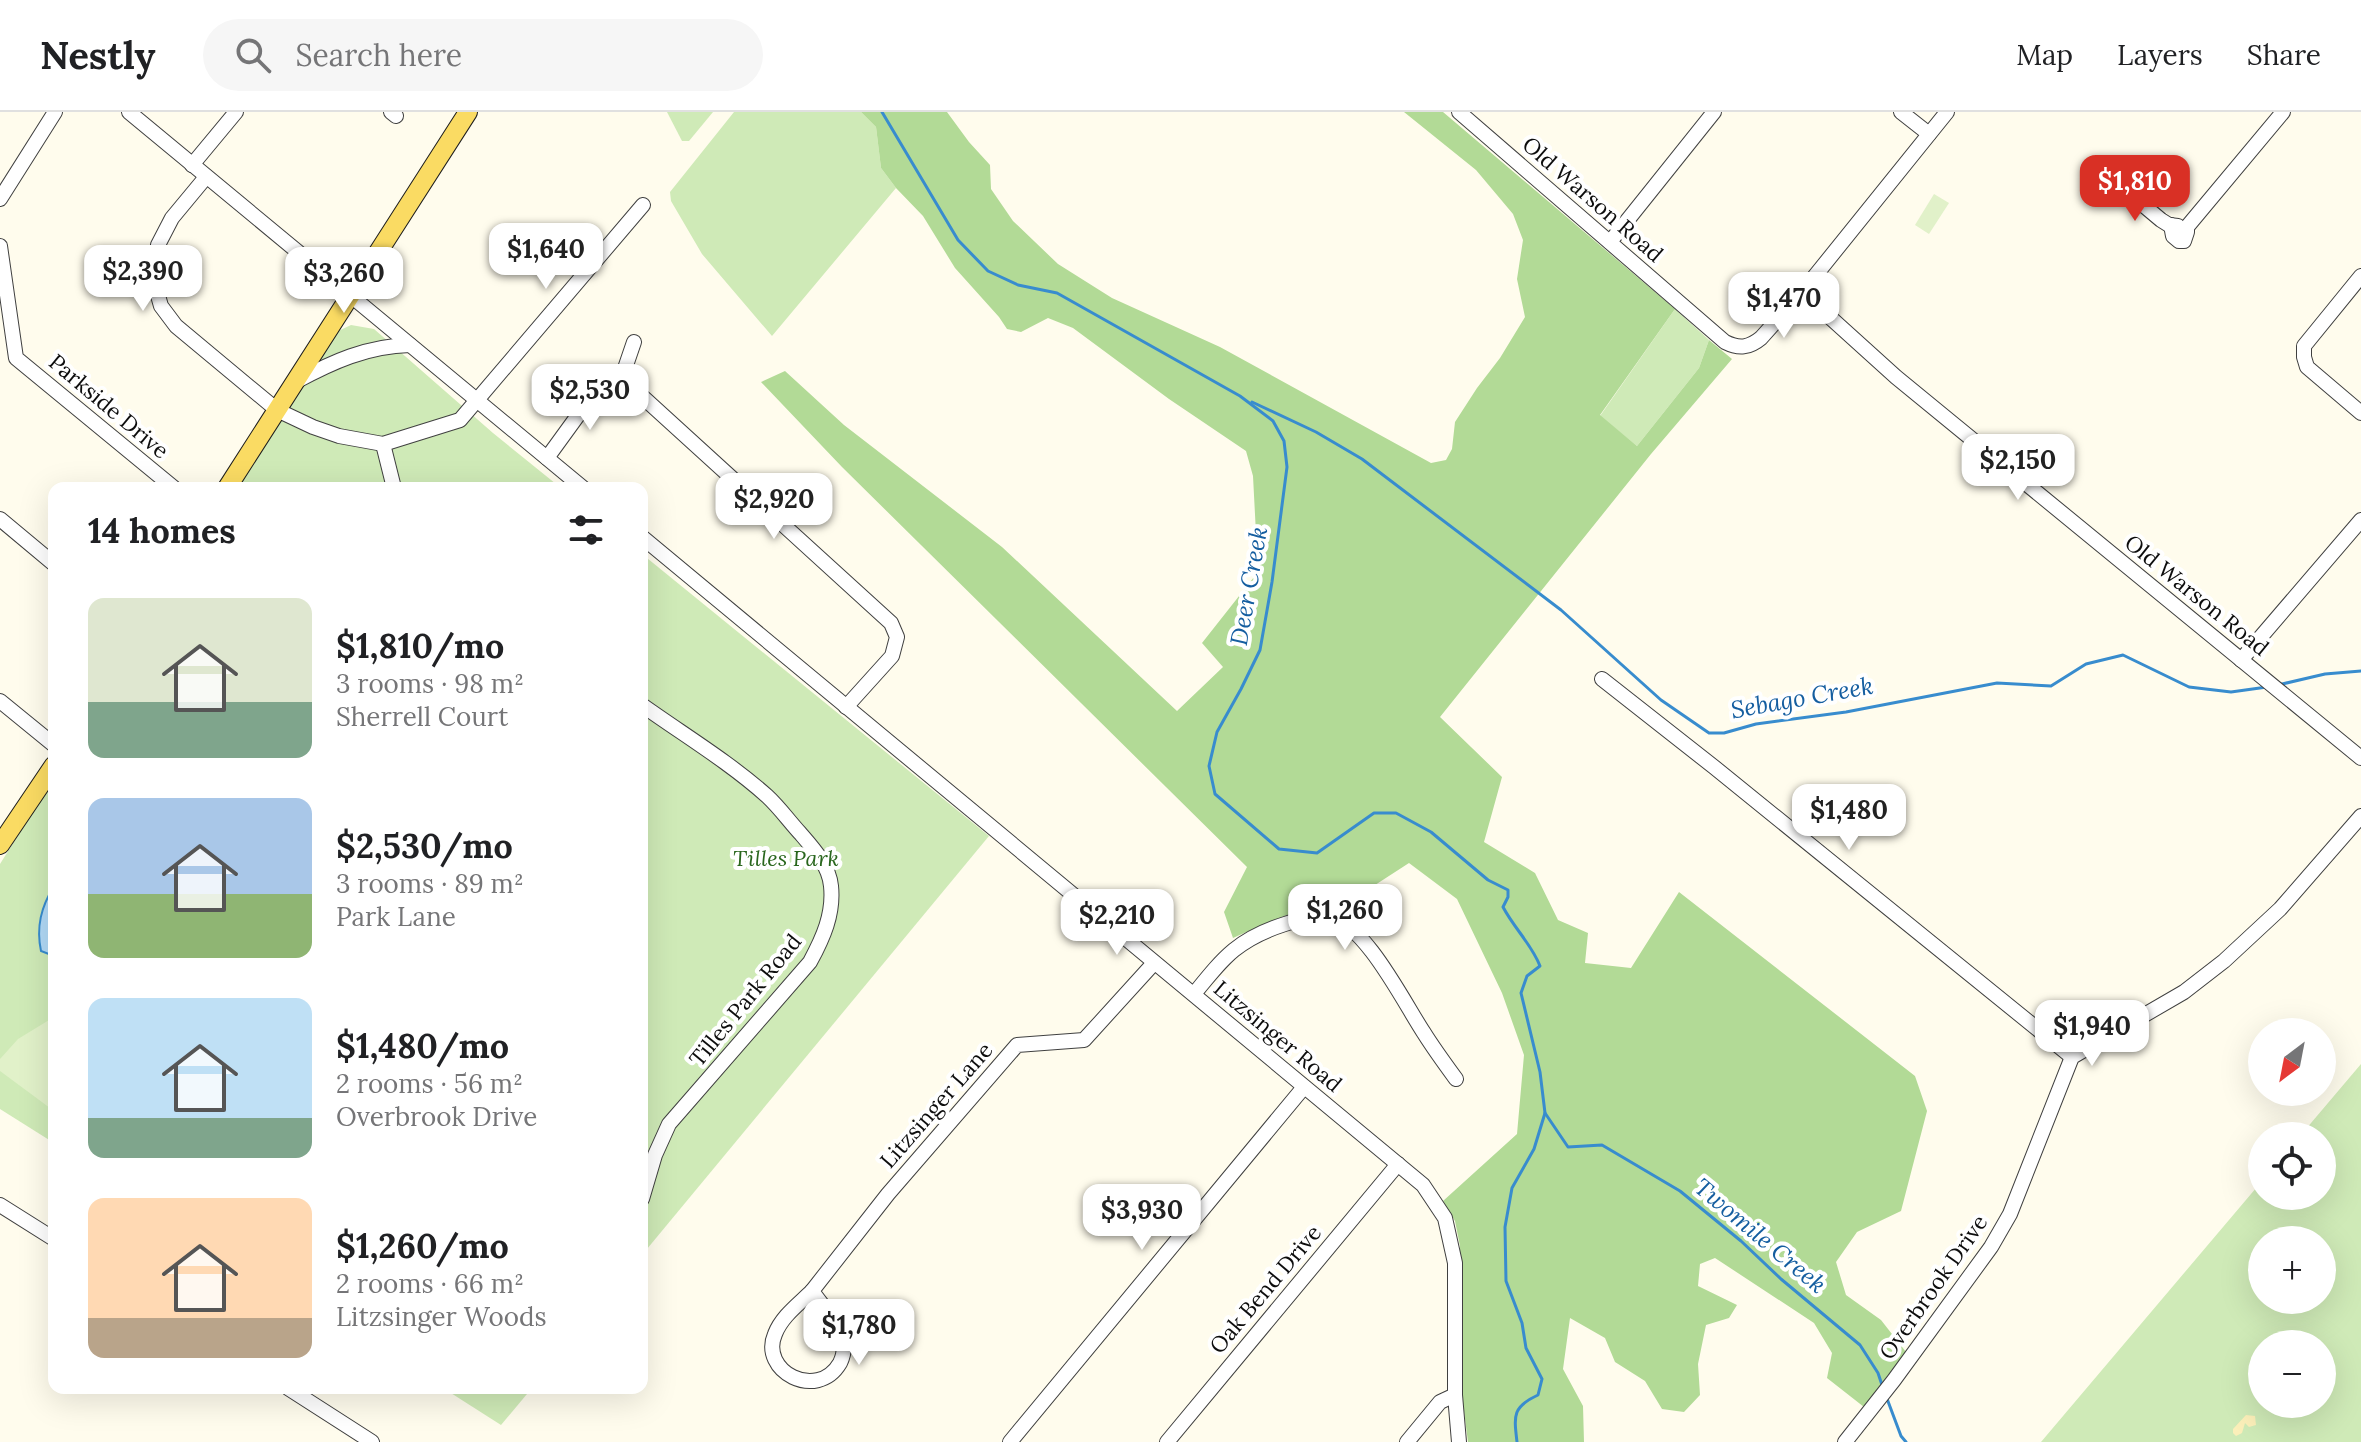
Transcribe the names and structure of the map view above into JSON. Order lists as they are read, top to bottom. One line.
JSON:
{"streets":{"street":["Old Warson Road","Parkside Drive","Tilles Park Road","Litzsinger Road","Litzsinger Lane","Overbrook Drive","Oak Bend Drive"]},"crossings":[["Litzsinger Road","Litzsinger Lane"],["Litzsinger Road","Oak Bend Drive"]],"water":["Deer Creek","Sebago Creek","Twomile Creek"],"parks":["Tilles Park"],"north":"bottom left","page":{"header":"Nestly","search":"Search here","nav":["Map","Layers","Share"],"price":["$1,810","$1,640","$2,390","$3,260","$1,470","$2,530","$2,150","$2,920","$1,480","$1,260","$2,210","$1,940","$3,930","$1,780"],"heading":"14 homes","list":[{"name":"$1,810/mo","note":"3 rooms · 98 m² · Sherrell Court"},{"name":"$2,530/mo","note":"3 rooms · 89 m² · Park Lane"},{"name":"$1,480/mo","note":"2 rooms · 56 m² · Overbrook Drive"},{"name":"$1,260/mo","note":"2 rooms · 66 m² · Litzsinger Woods"}],"map_buttons":["+","−"]}}
